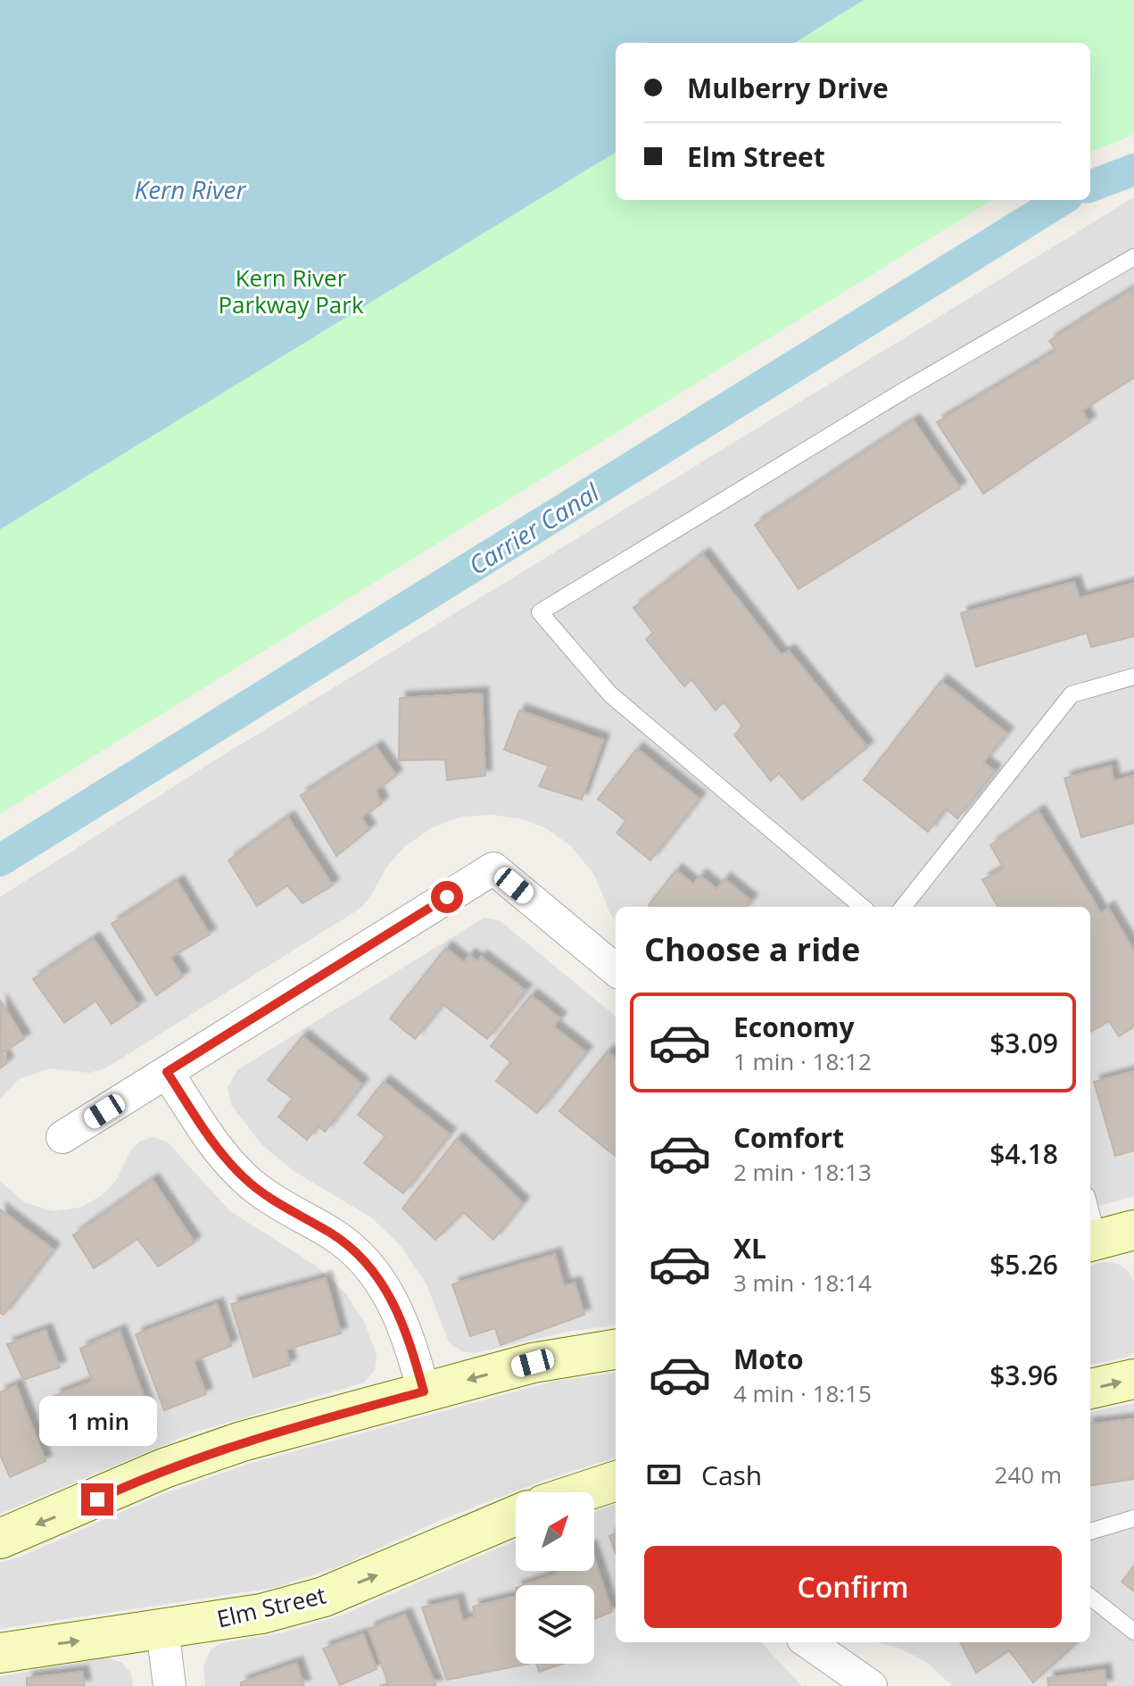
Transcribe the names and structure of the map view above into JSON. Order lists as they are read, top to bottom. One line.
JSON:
{"streets":{"street":["Elm Street"]},"water":["Kern River","Carrier Canal"],"parks":["Kern River Parkway Park"],"north":"top right","page":{"banner":["Mulberry Drive","Elm Street"],"heading":"Choose a ride","list":[{"name":"Economy","note":"1 min · 18:12","value":"$3.09"},{"name":"Comfort","note":"2 min · 18:13","value":"$4.18"},{"name":"XL","note":"3 min · 18:14","value":"$5.26"},{"name":"Moto","note":"4 min · 18:15","value":"$3.96"}],"bubble":"1 min","pay":["Cash","240 m"],"buttons":"Confirm"}}
